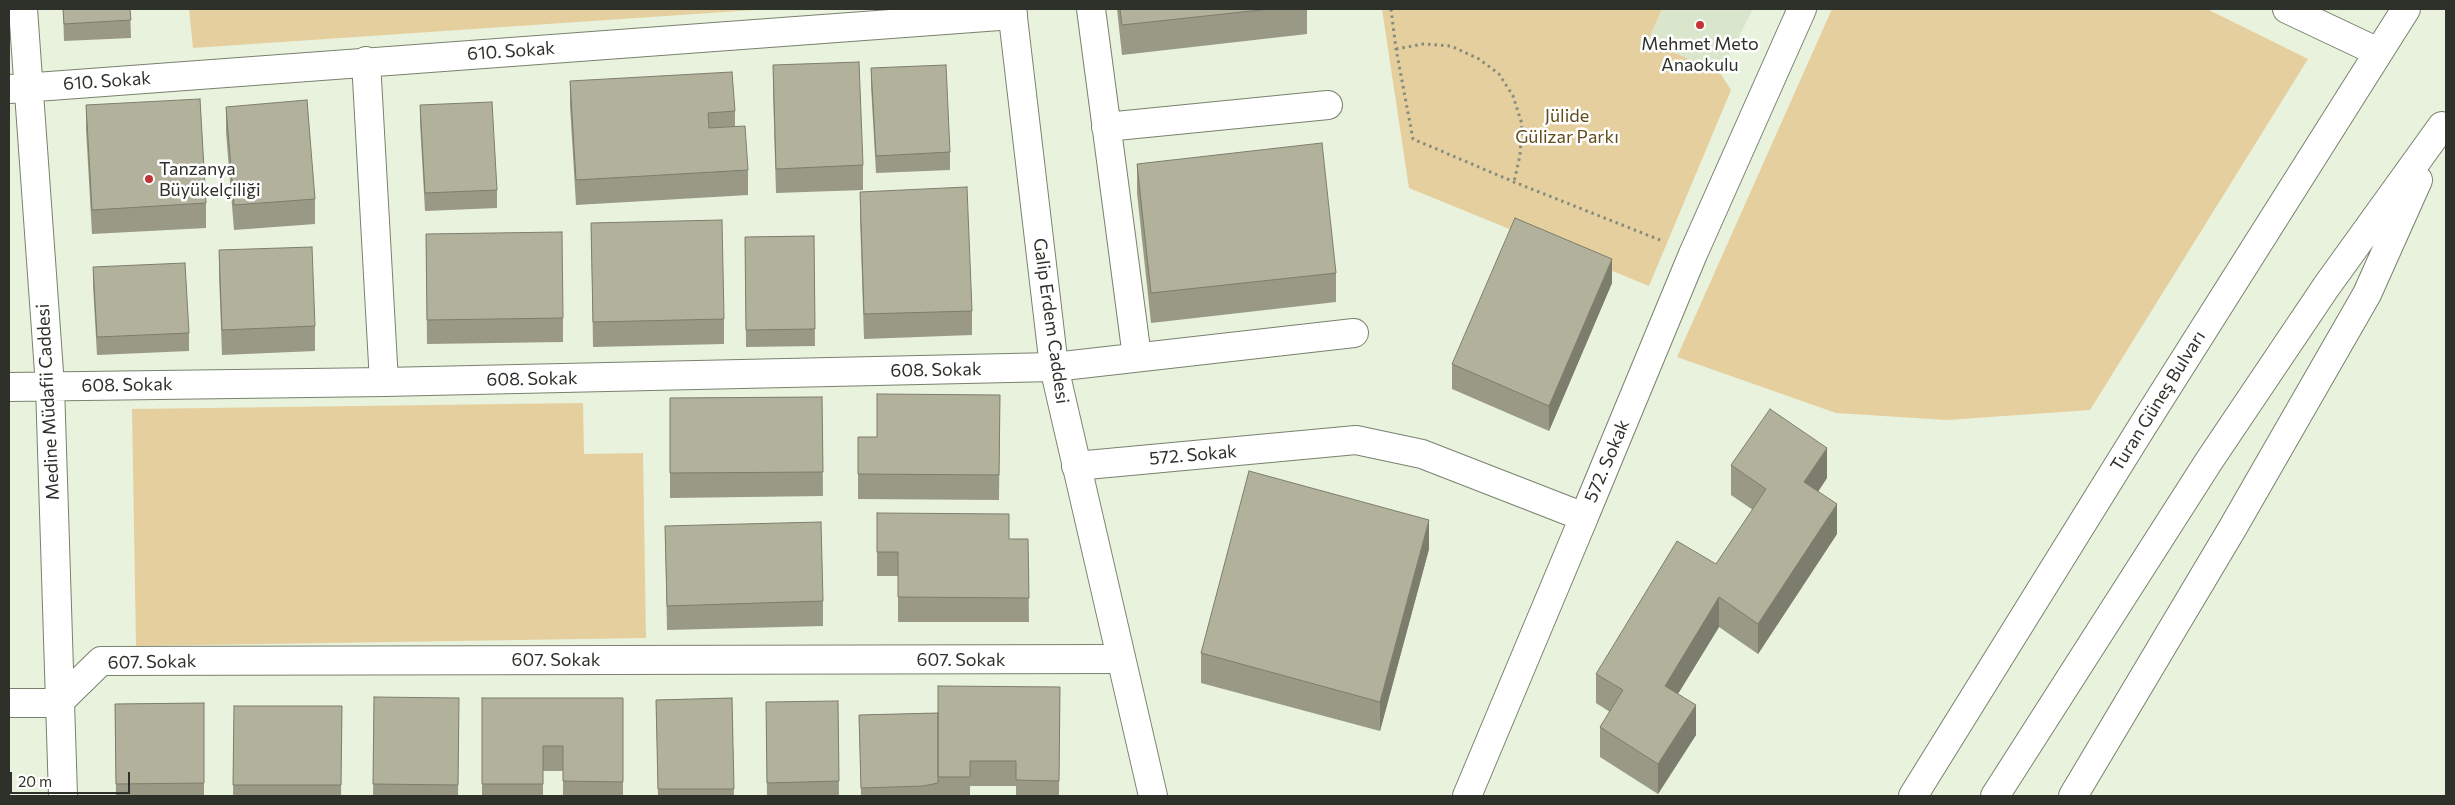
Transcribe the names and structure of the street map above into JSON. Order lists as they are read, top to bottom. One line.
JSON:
{"streets":{"street":["610. Sokak","Galip Erdem Caddesi","608. Sokak","Turan Güneş Bulvarı","Medine Müdafii Caddesi","572. Sokak","607. Sokak"]},"crossings":[["610. Sokak","Galip Erdem Caddesi"],["610. Sokak","Medine Müdafii Caddesi"],["Galip Erdem Caddesi","608. Sokak"],["Galip Erdem Caddesi","572. Sokak"],["Galip Erdem Caddesi","607. Sokak"],["608. Sokak","Medine Müdafii Caddesi"],["Medine Müdafii Caddesi","607. Sokak"]],"parks":["Jülide Gülizar Parkı"],"places":["Mehmet Meto Anaokulu","Tanzanya Büyükelçiliği"],"scale_bar":"20 m"}
